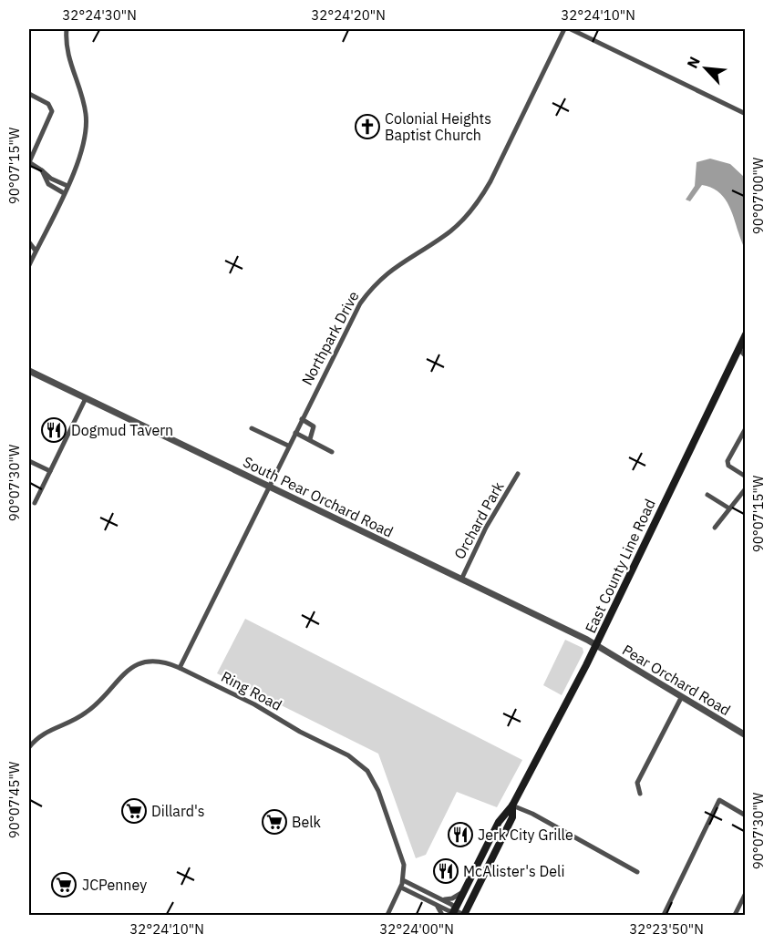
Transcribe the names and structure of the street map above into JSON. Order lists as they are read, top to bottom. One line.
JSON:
{"streets":{"main road":["East County Line Road"],"street":["Northpark Drive","South Pear Orchard Road","Orchard Park","Pear Orchard Road","Ring Road"]},"crossings":[["Northpark Drive","South Pear Orchard Road"],["Northpark Drive","Ring Road"],["South Pear Orchard Road","Orchard Park"],["South Pear Orchard Road","East County Line Road"],["South Pear Orchard Road","Pear Orchard Road"],["East County Line Road","Pear Orchard Road"]],"places":{"church":["Colonial Heights Baptist Church"],"restaurant":["Dogmud Tavern","Jerk City Grille","McAlister's Deli"],"supermarket":["Dillard's","Belk","JCPenney"]},"north":"top left","coordinates":["32°24'30\"N","32°24'20\"N","32°24'10\"N","90°07'15\"W","90°07'00\"W","90°07'30\"W","90°07'45\"W","32°24'00\"N","32°23'50\"N"]}
